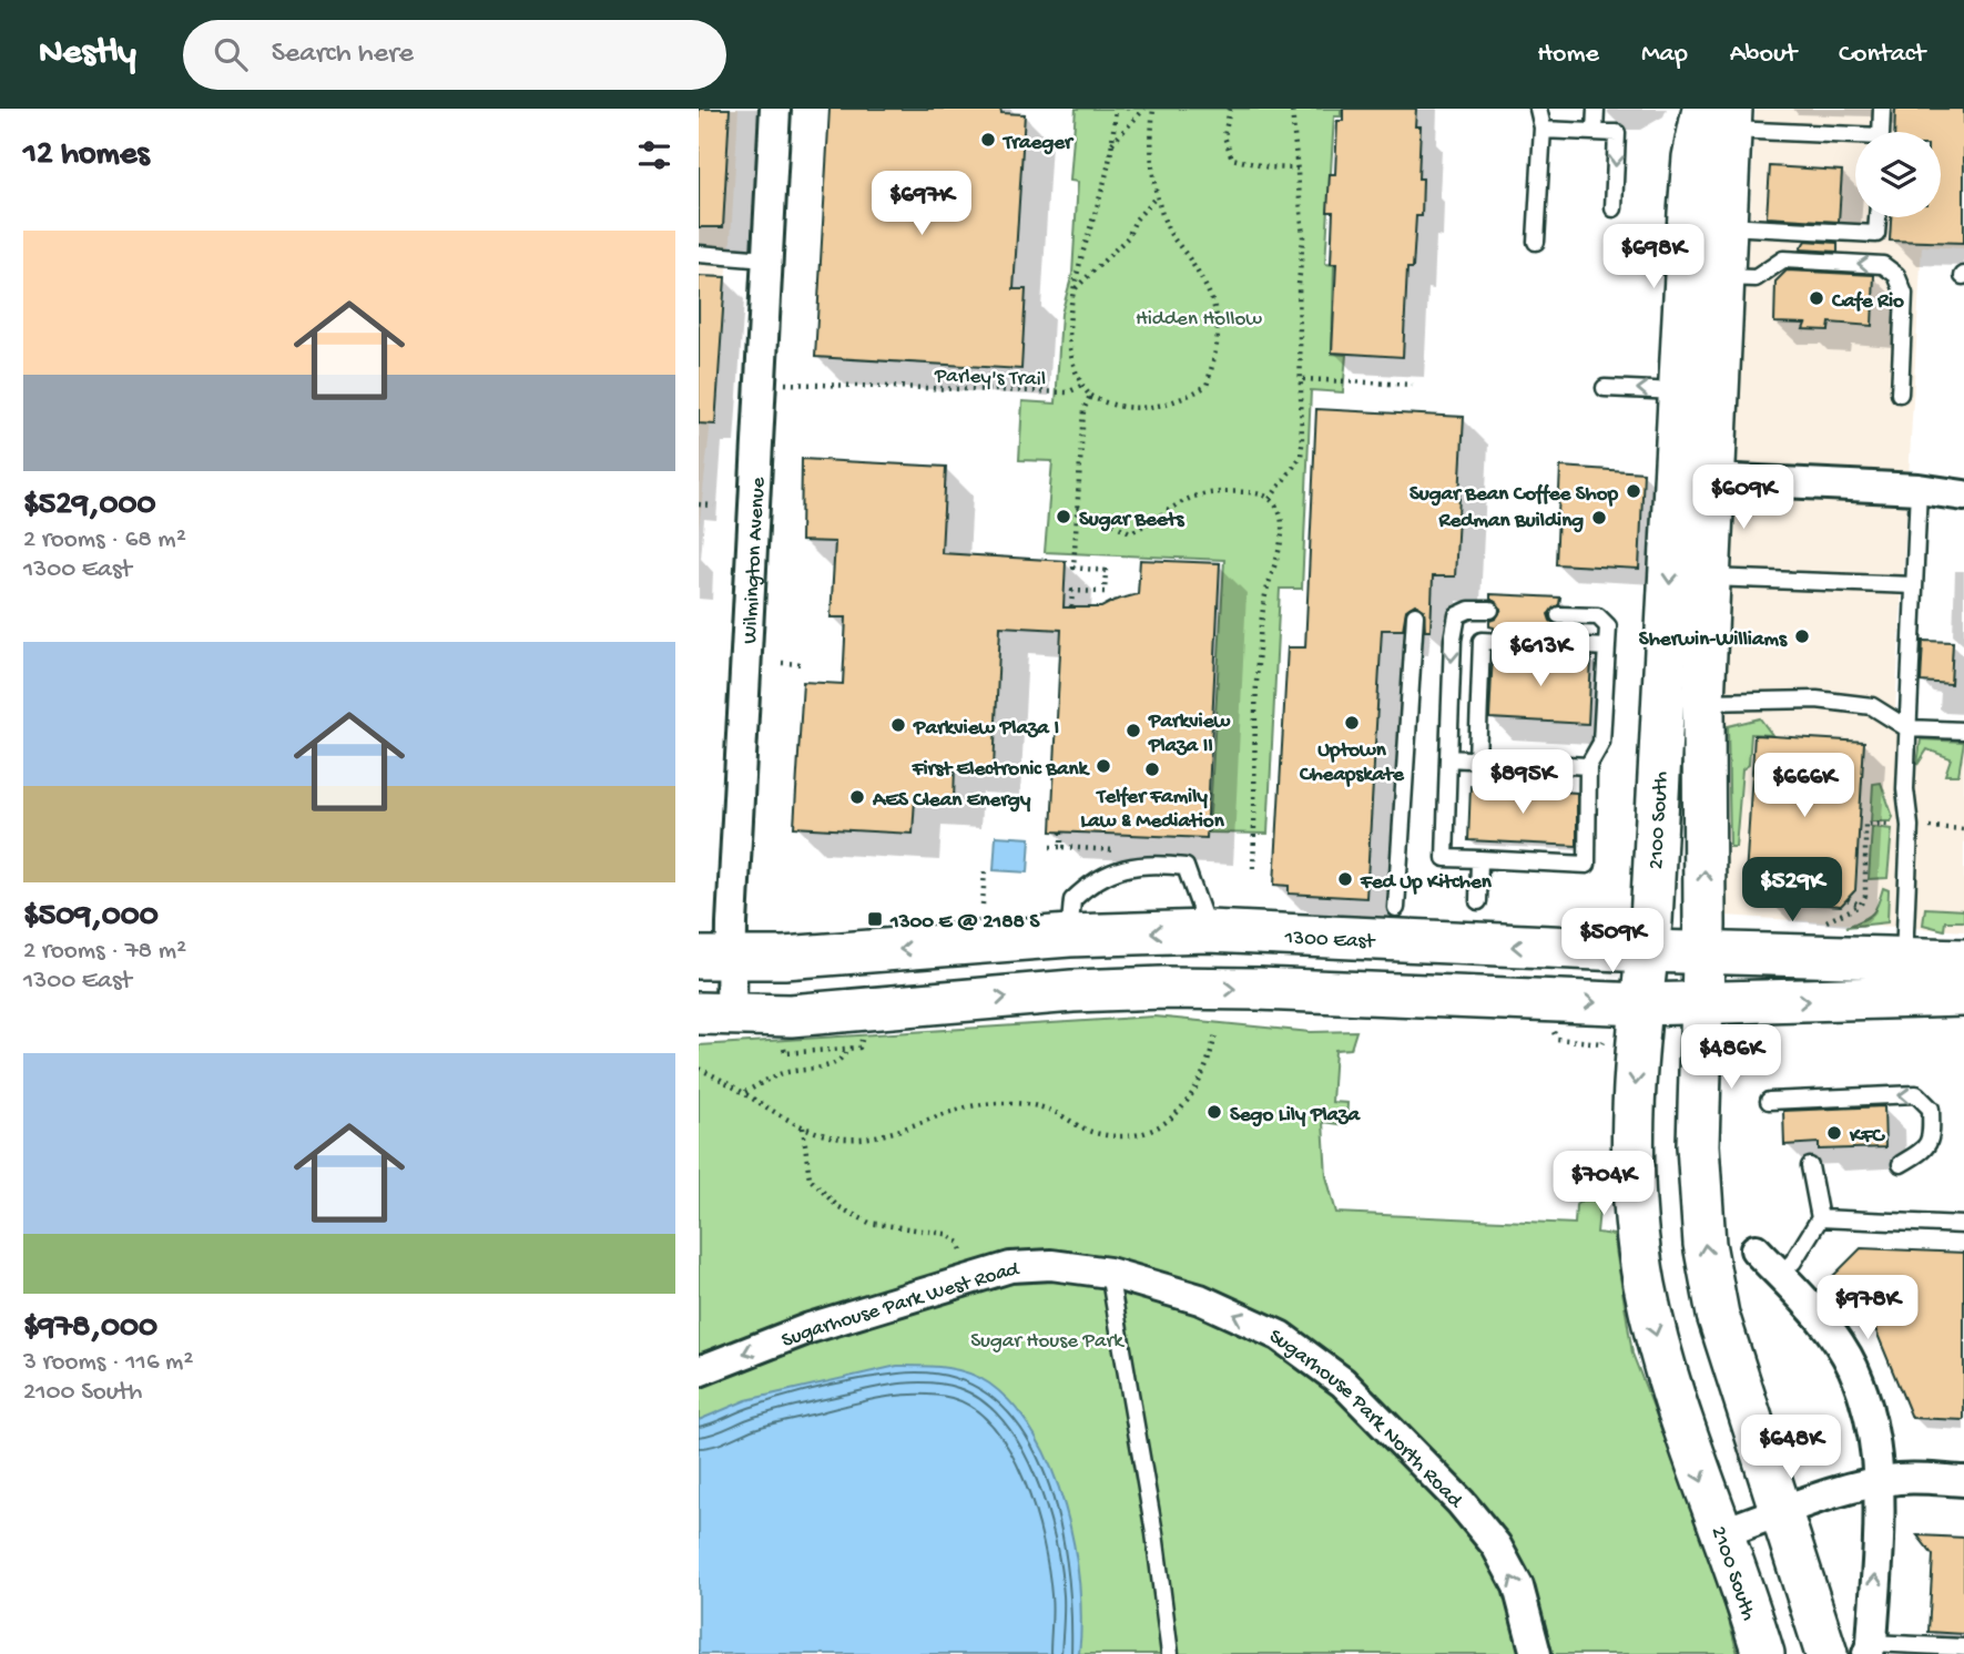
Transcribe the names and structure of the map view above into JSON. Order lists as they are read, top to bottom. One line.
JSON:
{"streets":{"main road":["2100 South","1300 East"],"street":["Wilmington Avenue","Sugarhouse Park West Road","Sugarhouse Park North Road"],"path":["Parley's Trail"]},"crossings":[["Wilmington Avenue","1300 East"],["2100 South","1300 East"],["Sugarhouse Park West Road","Sugarhouse Park North Road"]],"one_way":["Sugarhouse Park West Road","Sugarhouse Park North Road"],"parks":["Hidden Hollow","Sugar House Park"],"places":{"other":["Traeger","Cafe Rio","Sugar Bean Coffee Shop","Sugar Beets","Redman Building","Sherwin-Williams","Uptown Cheapskate","Parkview Plaza I","Parkview Plaza II","First Electronic Bank","Telfer Family Law & Mediation","AES Clean Energy","Fed Up Kitchen","Sego Lily Plaza","KFC"],"transit":["1300 E @ 2188 S"]},"page":{"header":"Nestly","search":"Search here","nav":["Home","Map","About","Contact"],"heading":"12 homes","price":["$697K","$698K","$609K","$613K","$895K","$666K","$529K","$509K","$486K","$704K","$978K","$648K"],"list":[{"name":"$529,000","note":"2 rooms · 68 m² · 1300 East"},{"name":"$509,000","note":"2 rooms · 78 m² · 1300 East"},{"name":"$978,000","note":"3 rooms · 116 m² · 2100 South"}]}}
